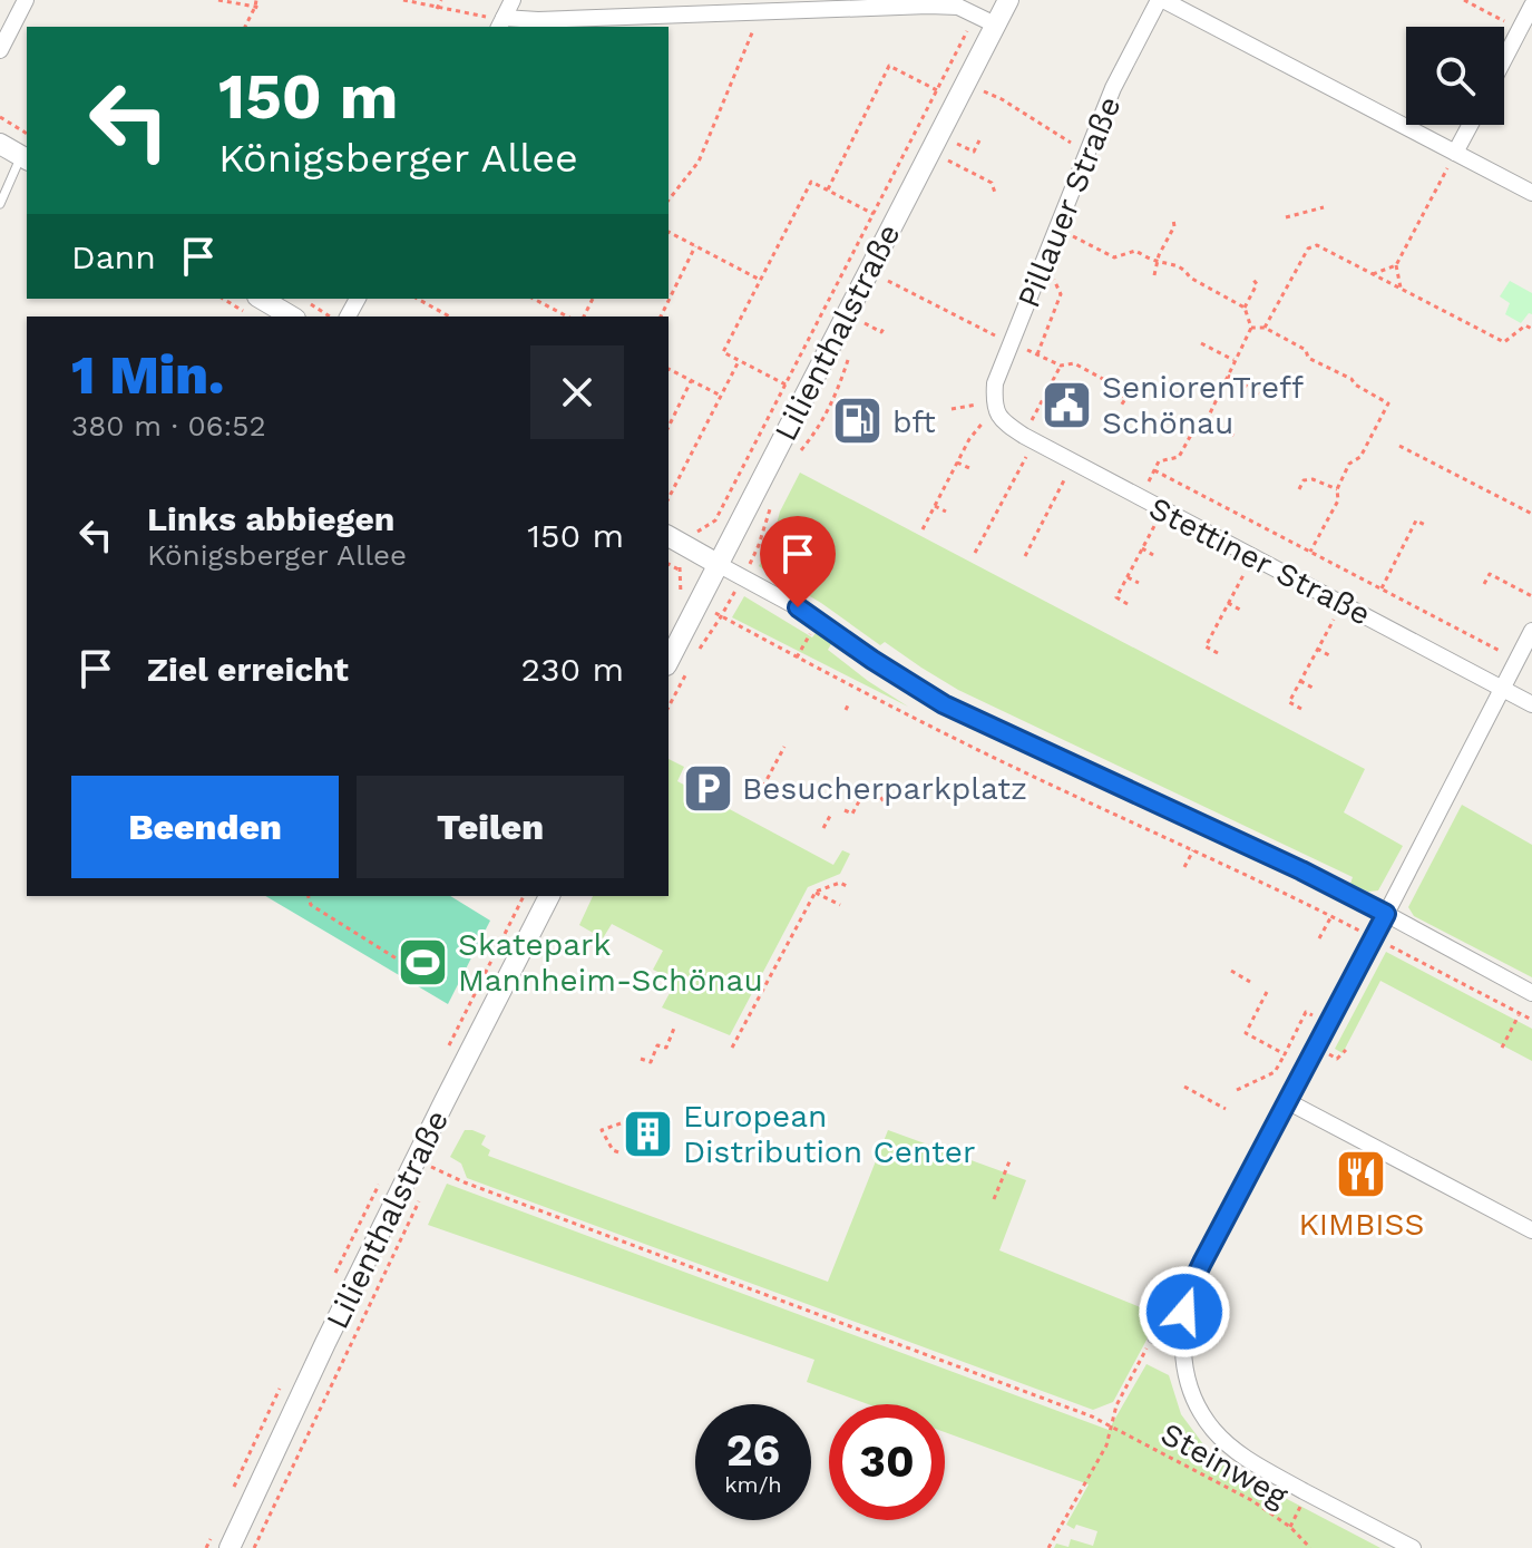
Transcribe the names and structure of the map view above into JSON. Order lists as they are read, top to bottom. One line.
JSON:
{"streets":{"street":["Pillauer Straße","Lilienthalstraße","Stettiner Straße"],"path":["Steinweg"]},"crossings":[["Pillauer Straße","Stettiner Straße"],["Lilienthalstraße","Steinweg"]],"places":{"public building":["SeniorenTreff Schönau"],"fuel station":["bft"],"parking":["Besucherparkplatz"],"sports":["Skatepark Mannheim-Schönau"],"building":["European Distribution Center"],"restaurant":["KIMBISS"]},"page":{"turn":["150 m","Königsberger Allee"],"then":"Dann","heading":["1 Min.","380 m · 06:52"],"list":[{"name":"Links abbiegen","note":"Königsberger Allee","value":"150 m"},{"name":"Ziel erreicht","value":"230 m"}],"buttons":["Beenden","Teilen"],"speed":"26 km/h","limit":"30"}}
